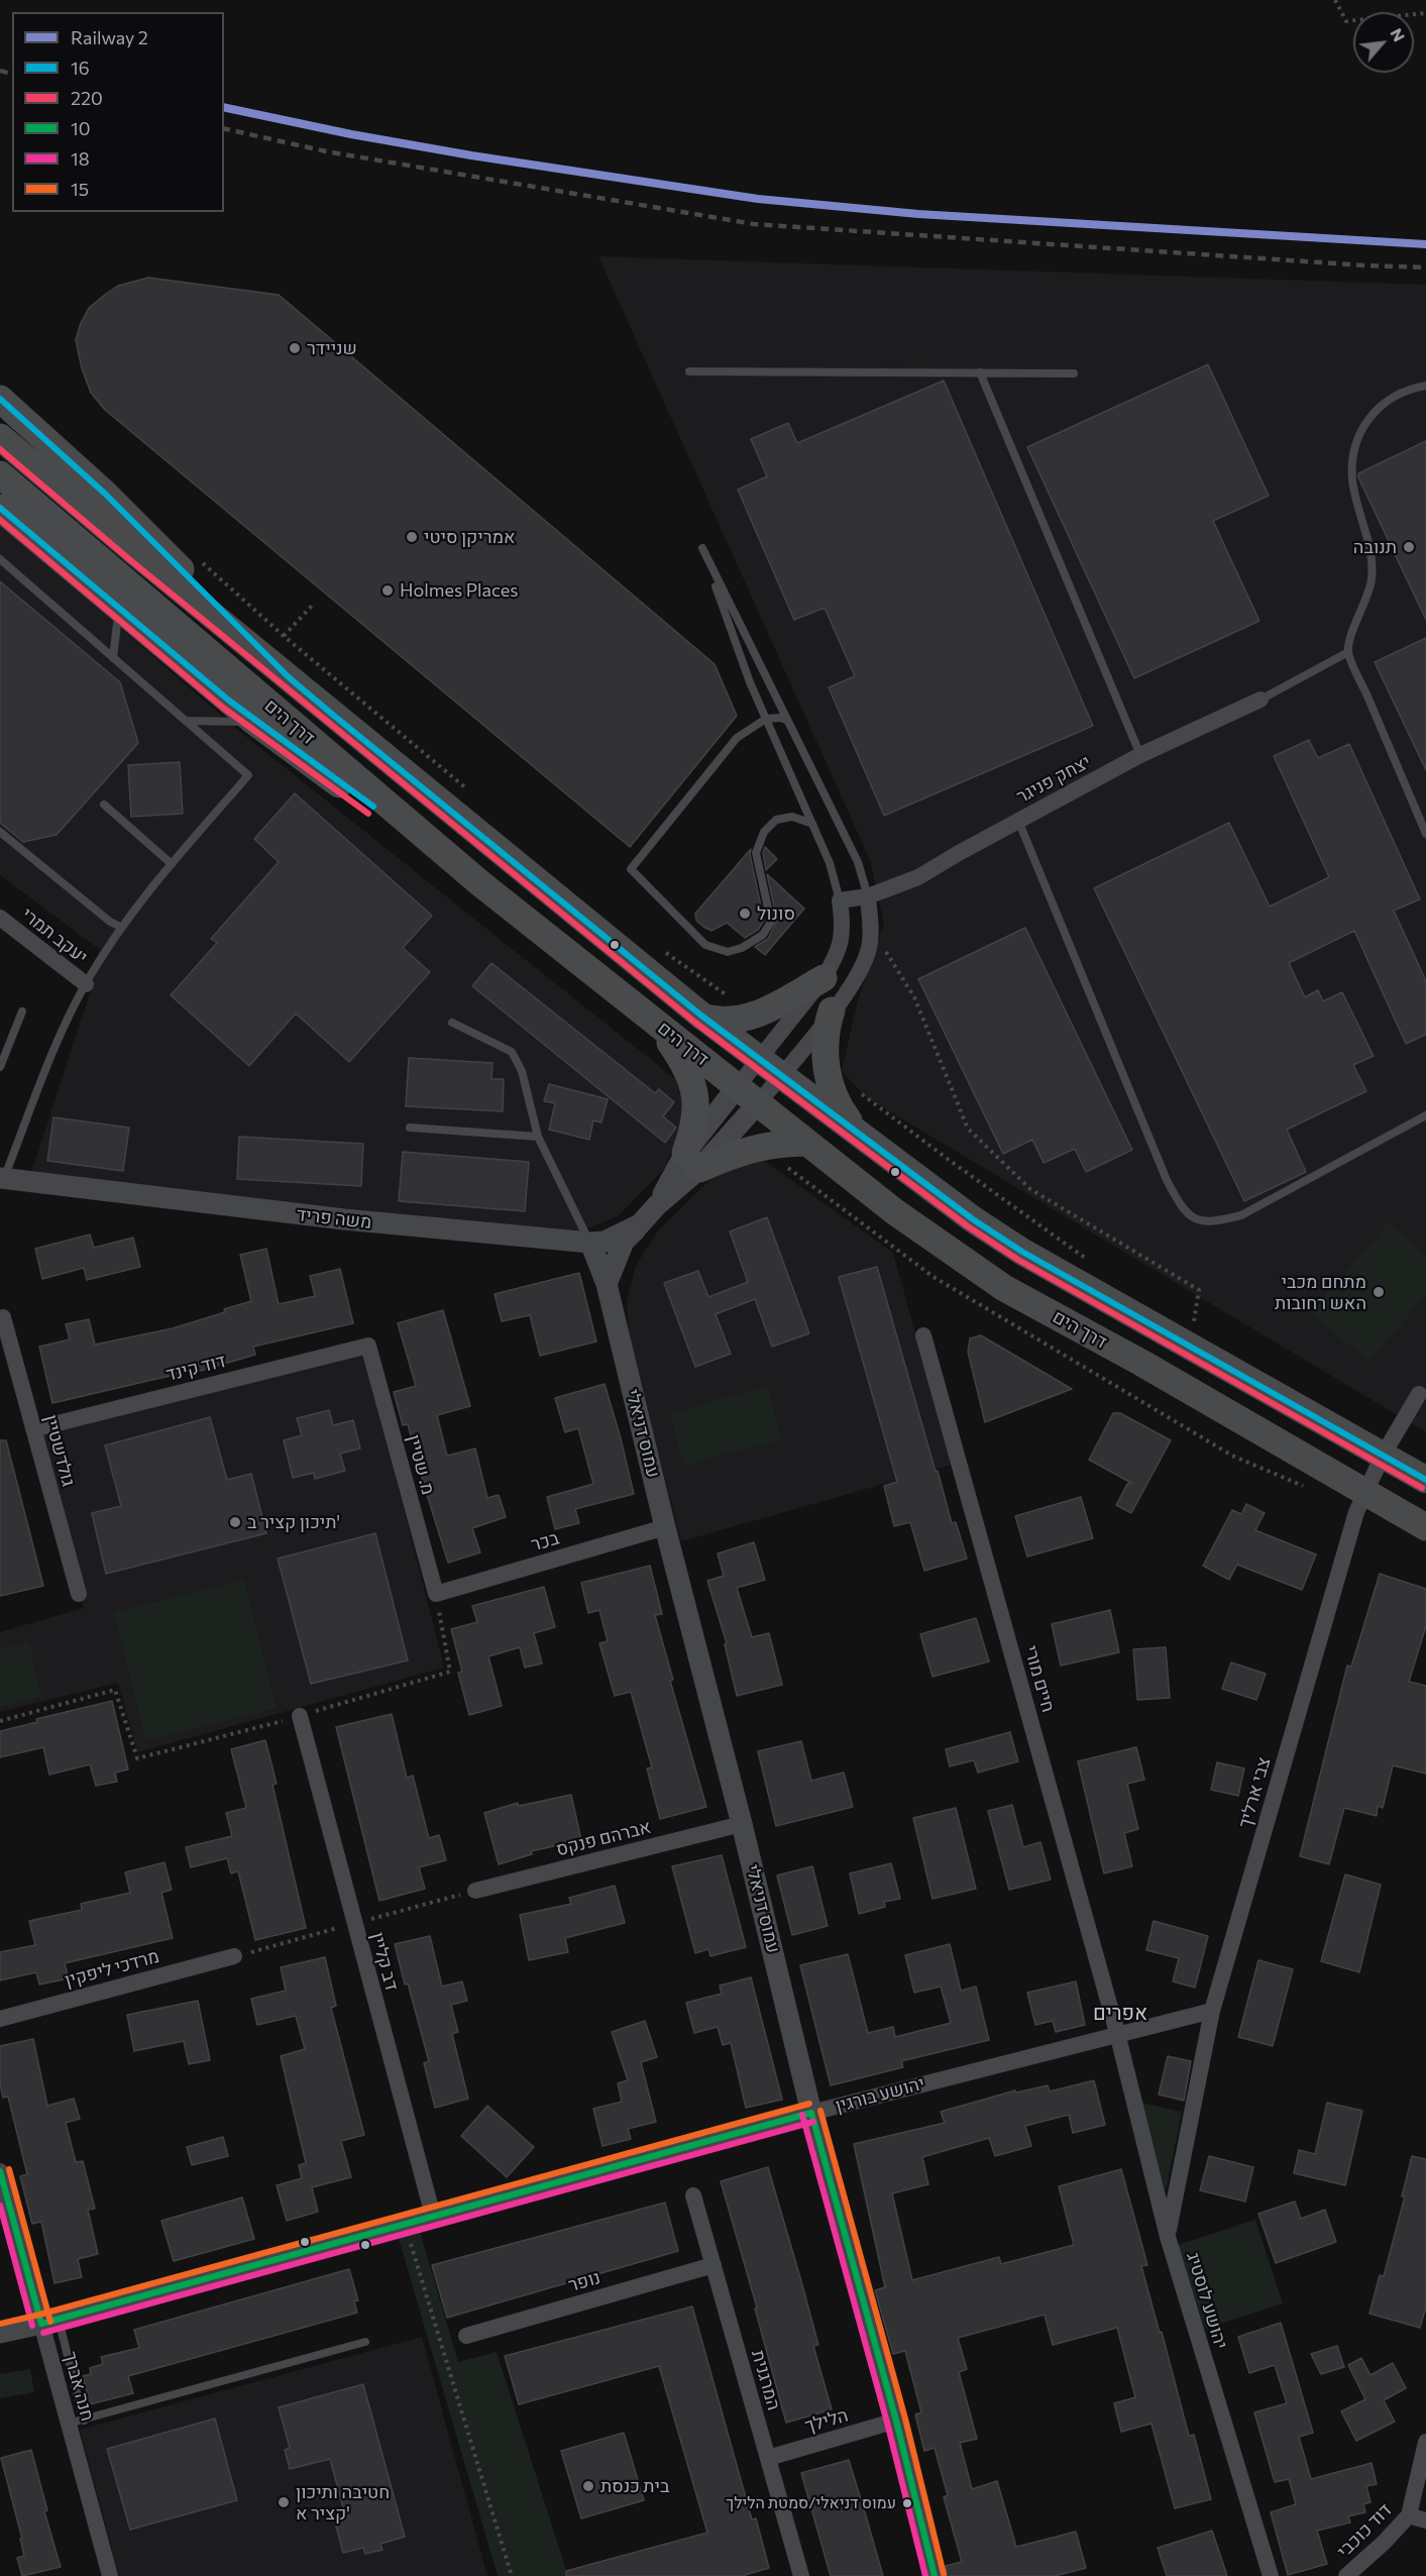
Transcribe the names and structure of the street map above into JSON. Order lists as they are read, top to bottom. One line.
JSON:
{"streets":{"main road":["דרך הים"],"street":["יצחק פניגר","יעקב תמרי","משה פריד","דוד קינד","עמוס דניאלי","גולדשטיין","מ. שטיין","בכר","חיים מורי","צבי ארליך","אברהם פנקס","דב קליין","מרדכי ליפקין","יהושע בורגין","נופר","יהושע לוסטיג","המרגנית","חנה אברך","הלילך","דוד כוכבי"]},"crossings":[["דרך הים","משה פריד"],["דרך הים","צבי ארליך"],["משה פריד","עמוס דניאלי"],["דוד קינד","גולדשטיין"],["דוד קינד","מ. שטיין"],["עמוס דניאלי","בכר"],["עמוס דניאלי","אברהם פנקס"],["עמוס דניאלי","יהושע בורגין"],["עמוס דניאלי","הלילך"],["מ. שטיין","בכר"],["חיים מורי","יהושע בורגין"],["חיים מורי","יהושע לוסטיג"],["צבי ארליך","יהושע לוסטיג"],["דב קליין","יהושע בורגין"],["יהושע בורגין","יהושע לוסטיג"],["יהושע בורגין","חנה אברך"],["נופר","המרגנית"],["המרגנית","הלילך"]],"districts":["אפרים"],"places":["שניידר","אמריקן סיטי","תנובה","Holmes Places","סונול","מתחם מכבי האש רחובות","תיכון קציר ב'","בית כנסת","חטיבה ותיכון קציר א'","עמוס דניאלי/סמטת הלילך"],"lines":["rail line 2","transit line 16","transit line 220","transit line 15","transit line 10","transit line 18"],"legend":["Railway 2","16","220","10","18","15"],"north":"top right"}
